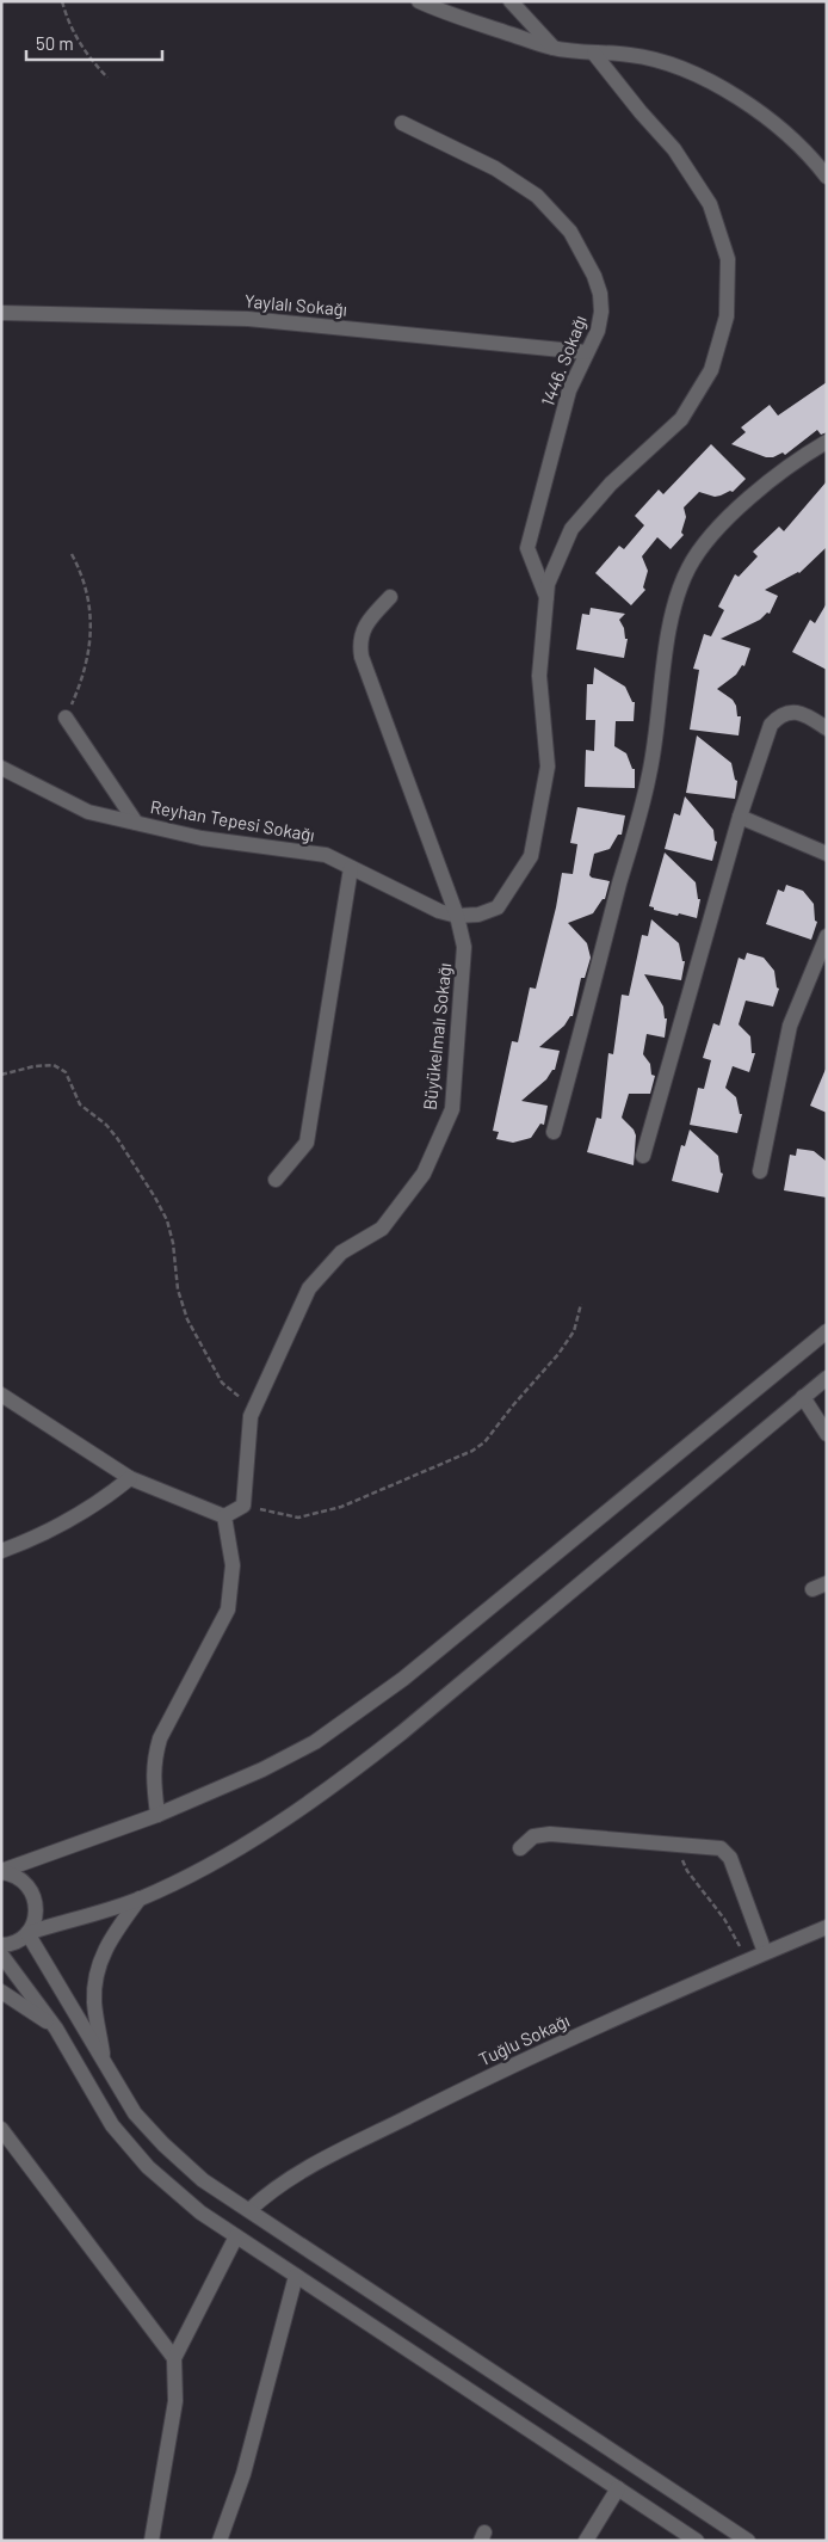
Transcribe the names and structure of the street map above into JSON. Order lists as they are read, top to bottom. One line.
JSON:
{"streets":{"street":["Yaylalı Sokağı","1446. Sokağı","Reyhan Tepesi Sokağı","Büyükelmalı Sokağı","Tuğlu Sokağı"]},"crossings":[["Yaylalı Sokağı","1446. Sokağı"],["Reyhan Tepesi Sokağı","Büyükelmalı Sokağı"]],"scale_bar":"50 m"}
